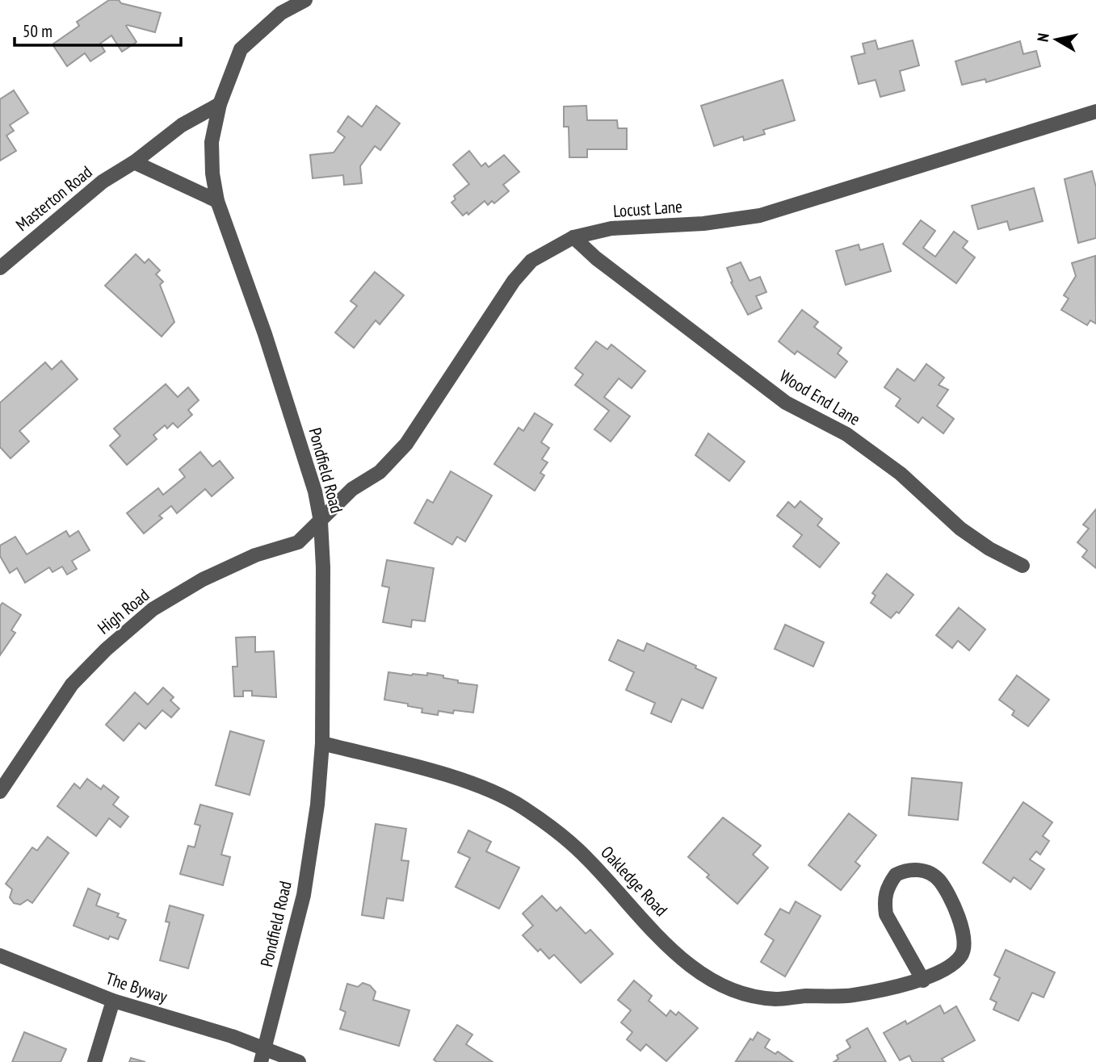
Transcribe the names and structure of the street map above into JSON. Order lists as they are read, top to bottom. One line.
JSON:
{"streets":{"street":["Masterton Road","Locust Lane","Wood End Lane","Pondfield Road","High Road","Oakledge Road","The Byway"]},"crossings":[["Masterton Road","Pondfield Road"],["Locust Lane","Wood End Lane"],["Locust Lane","Pondfield Road"],["Locust Lane","High Road"],["Pondfield Road","High Road"],["Pondfield Road","Oakledge Road"],["Pondfield Road","The Byway"]],"scale_bar":"50 m","north":"left"}
